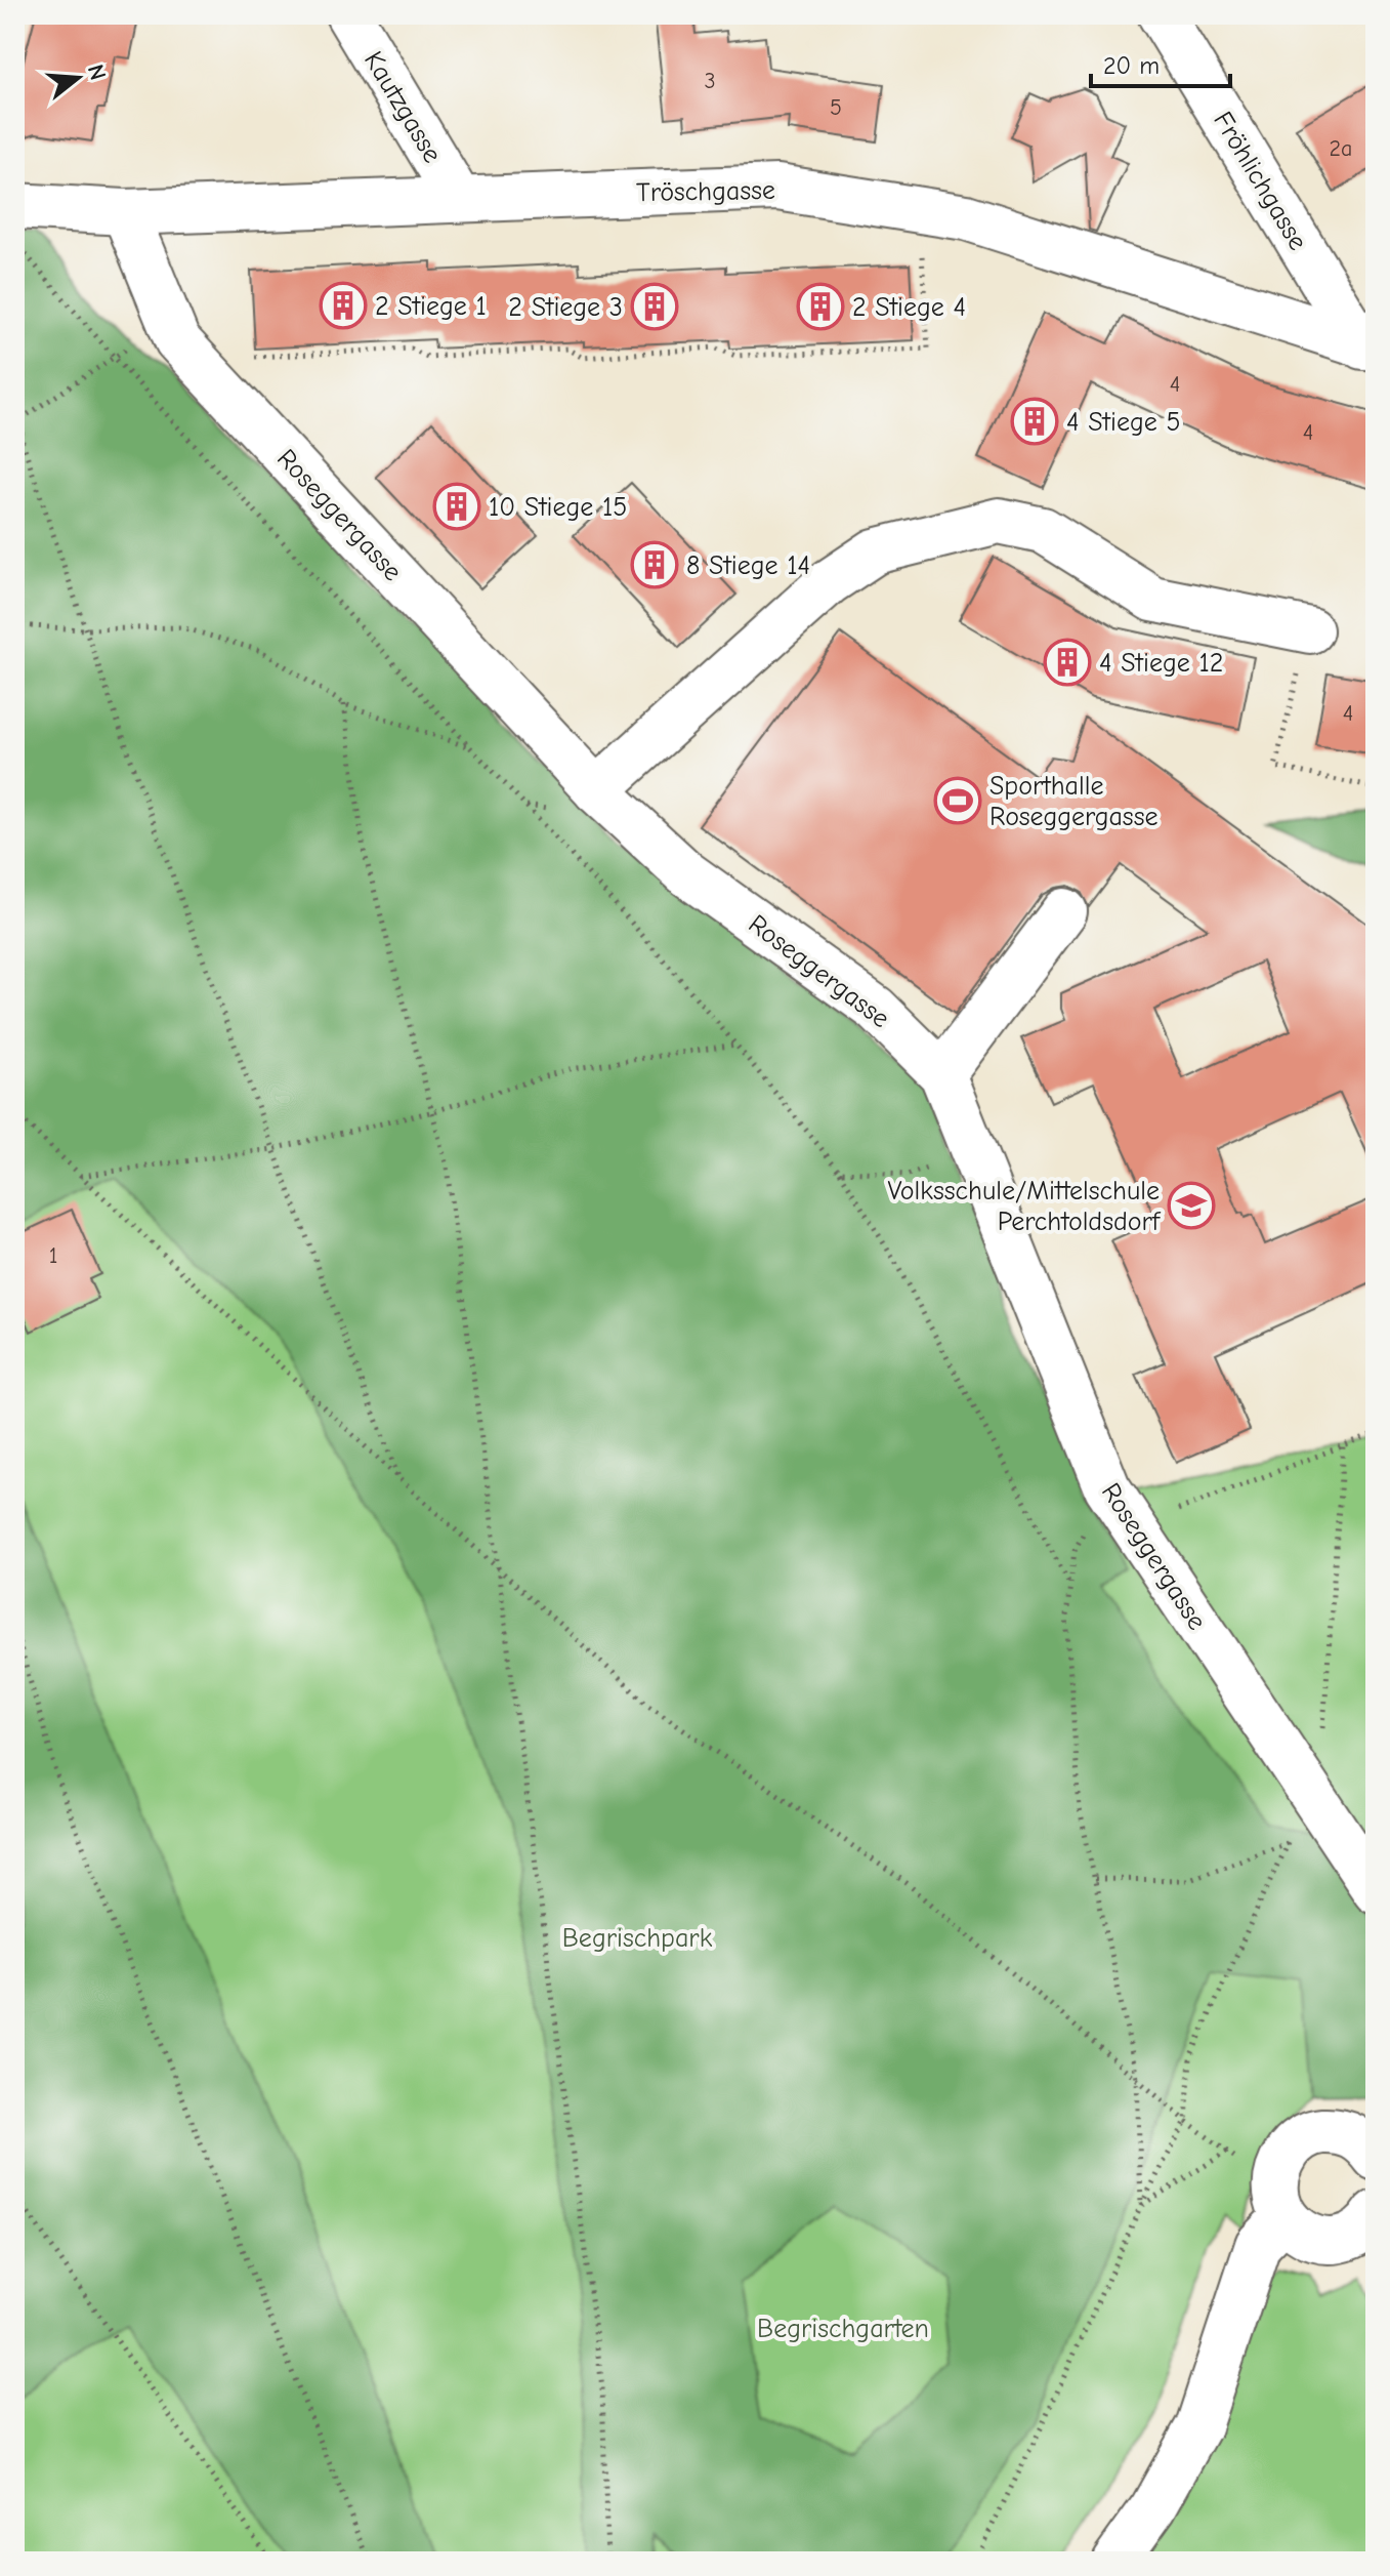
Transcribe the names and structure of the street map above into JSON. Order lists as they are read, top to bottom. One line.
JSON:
{"streets":{"street":["Kautzgasse","Fröhlichgasse","Tröschgasse","Roseggergasse"]},"crossings":[["Kautzgasse","Tröschgasse"],["Fröhlichgasse","Tröschgasse"],["Tröschgasse","Roseggergasse"]],"parks":["Begrischpark","Begrischgarten"],"places":{"building":["2 Stiege 1","2 Stiege 3","2 Stiege 4","4 Stiege 5","10 Stiege 15","8 Stiege 14","4 Stiege 12"],"sports":["Sporthalle Roseggergasse"],"school or university":["Volksschule/Mittelschule Perchtoldsdorf"]},"house_numbers":["3","5","2a","4","4","4","1"],"scale_bar":"20 m","north":"right"}
